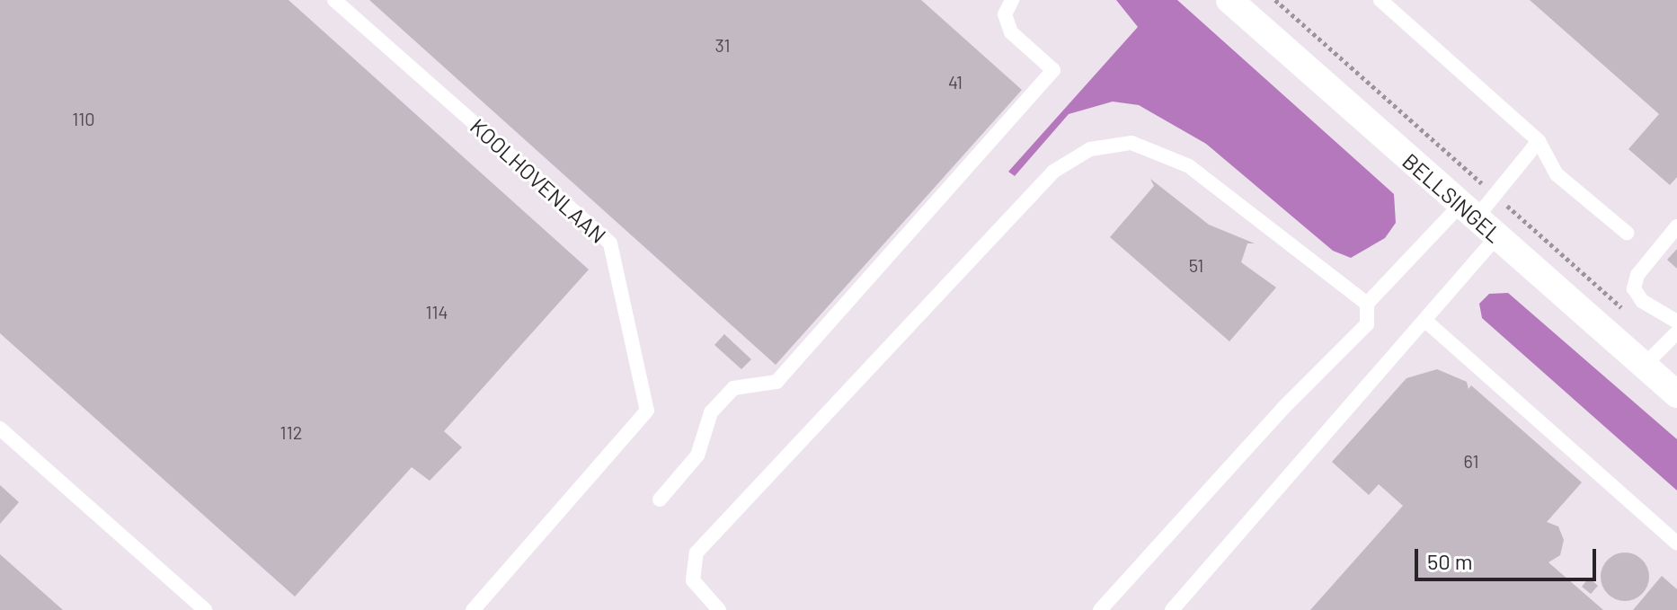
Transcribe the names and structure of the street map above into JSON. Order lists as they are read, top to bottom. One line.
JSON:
{"streets":{"street":["BELLSINGEL"],"lane":["KOOLHOVENLAAN"]},"house_numbers":["31","41","110","51","114","112","61"],"scale_bar":"50 m"}
